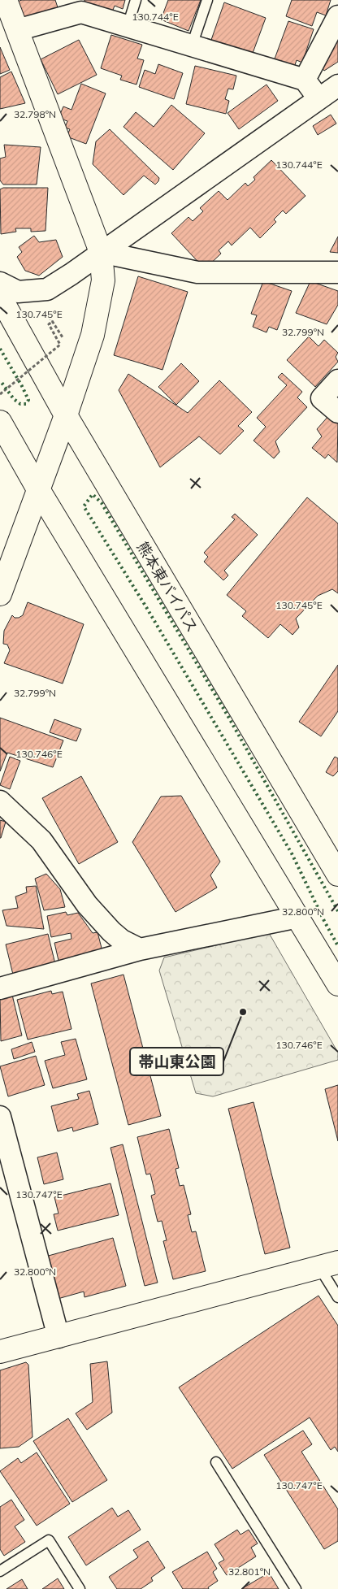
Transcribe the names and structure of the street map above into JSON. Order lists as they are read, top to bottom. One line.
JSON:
{"streets":{"main road":["熊本東バイパス"]},"places":["帯山東公園"],"coordinates":["130.744°E","32.798°N","130.745°E","32.799°N","130.746°E","32.800°N","130.747°E","32.801°N"]}
